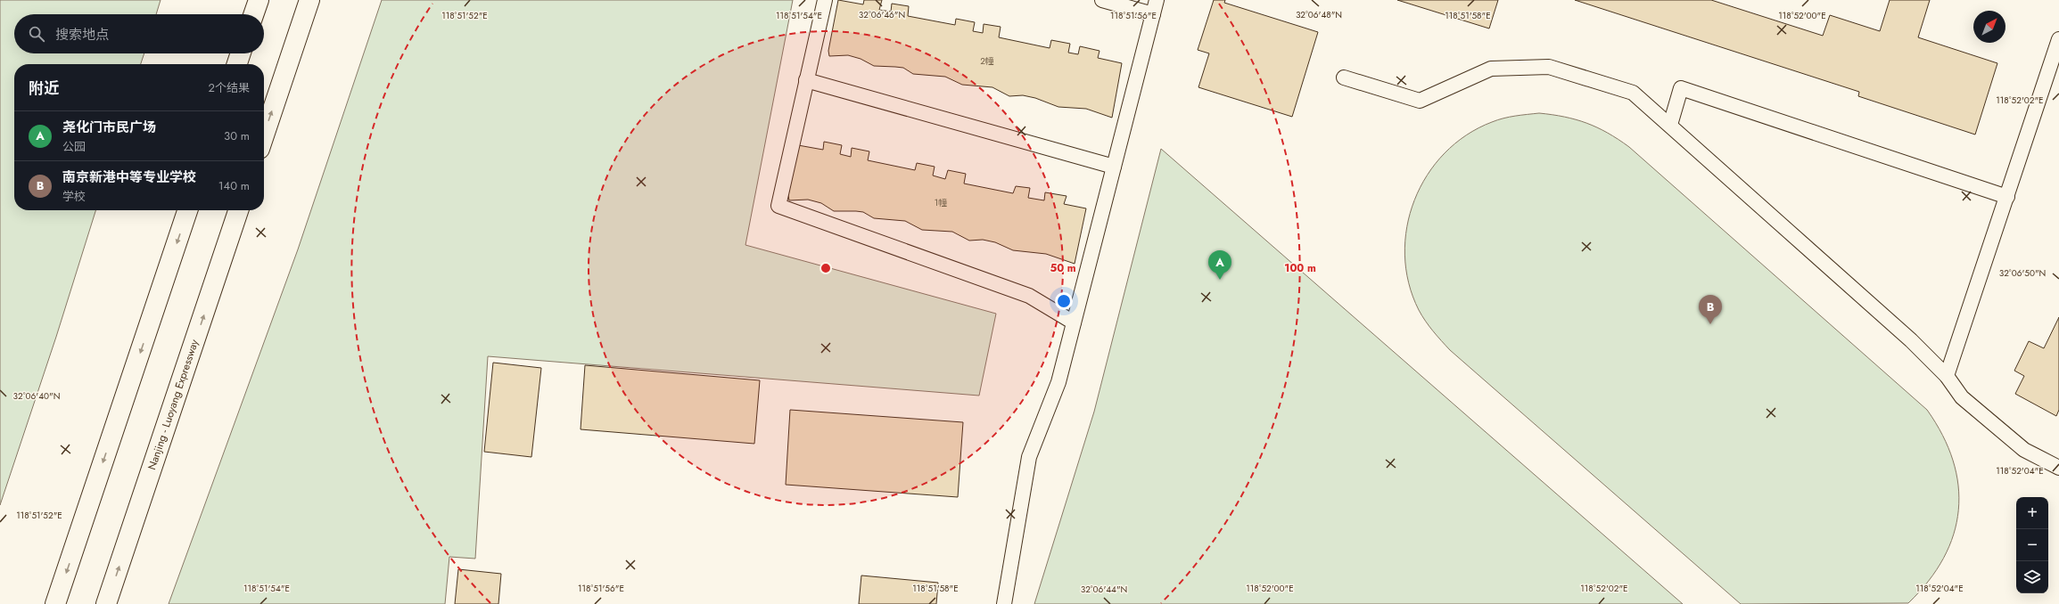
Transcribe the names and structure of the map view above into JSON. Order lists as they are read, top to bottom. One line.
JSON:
{"streets":{"highway":["Nanjing - Luoyang Expressway"]},"house_numbers":["2幢","1幢"],"north":"top right","page":{"search":"搜索地点","heading":["附近","2个结果"],"list":[{"mark":"A","name":"尧化门市民广场","note":"公园","value":"30 m"},{"mark":"B","name":"南京新港中等专业学校","note":"学校","value":"140 m"}],"pins":["A","B"],"map_buttons":["+","−"]},"coordinates":["32°06'46\"N","32°06'48\"N","118°51'52\"E","118°51'54\"E","118°51'56\"E","118°52'00\"E","118°51'58\"E","118°52'02\"E","32°06'50\"N","32°06'40\"N","118°52'04\"E","32°06'44\"N"],"rings":["50 m","100 m"]}
